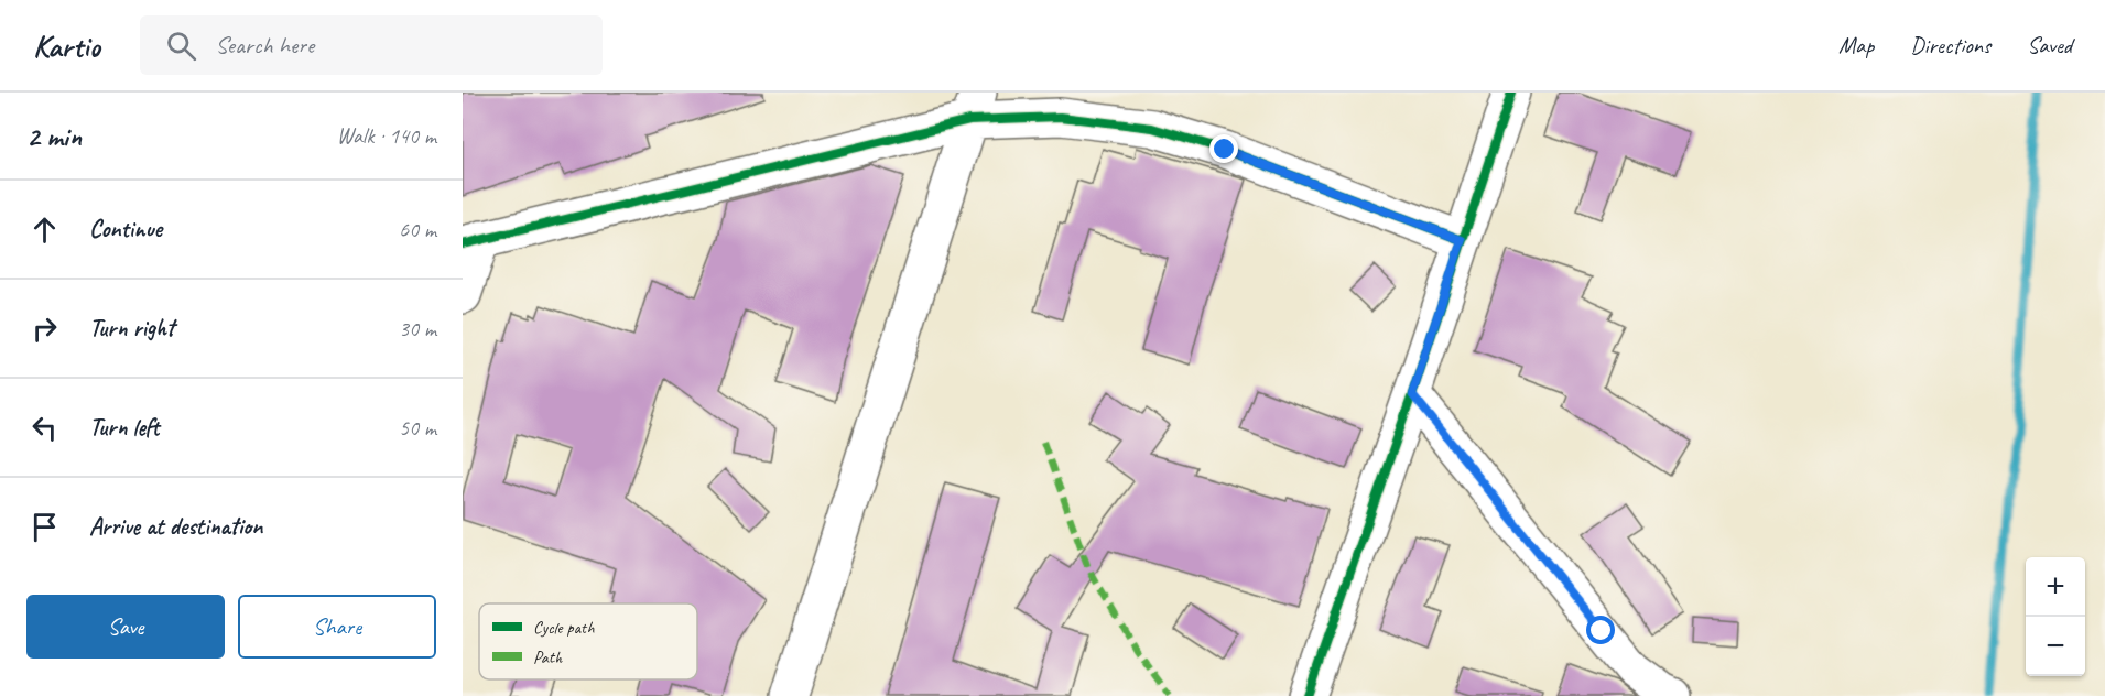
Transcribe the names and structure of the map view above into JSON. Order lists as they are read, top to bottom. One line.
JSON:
{"legend":["Cycle path","Path"],"page":{"header":"Kartio","search":"Search here","nav":["Map","Directions","Saved"],"heading":["2 min","Walk · 140 m"],"list":[["Continue","60 m"],["Turn right","30 m"],["Turn left","50 m"],"Arrive at destination"],"map_buttons":["+","−"],"buttons":["Save","Share"]}}
